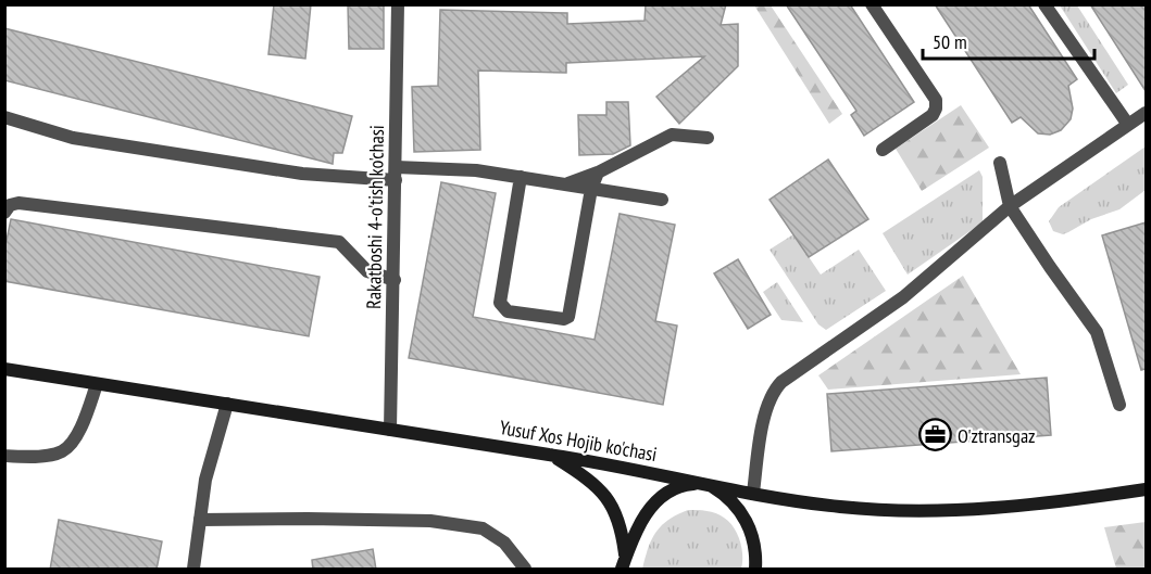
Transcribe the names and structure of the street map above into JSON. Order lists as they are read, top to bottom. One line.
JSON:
{"streets":{"main road":["Yusuf Xos Hojib ko'chasi"],"street":["Rakatboshi 4-o'tish ko'chasi"]},"crossings":[["Rakatboshi 4-o'tish ko'chasi","Yusuf Xos Hojib ko'chasi"]],"places":{"office":["O'ztransgaz"]},"scale_bar":"50 m"}
